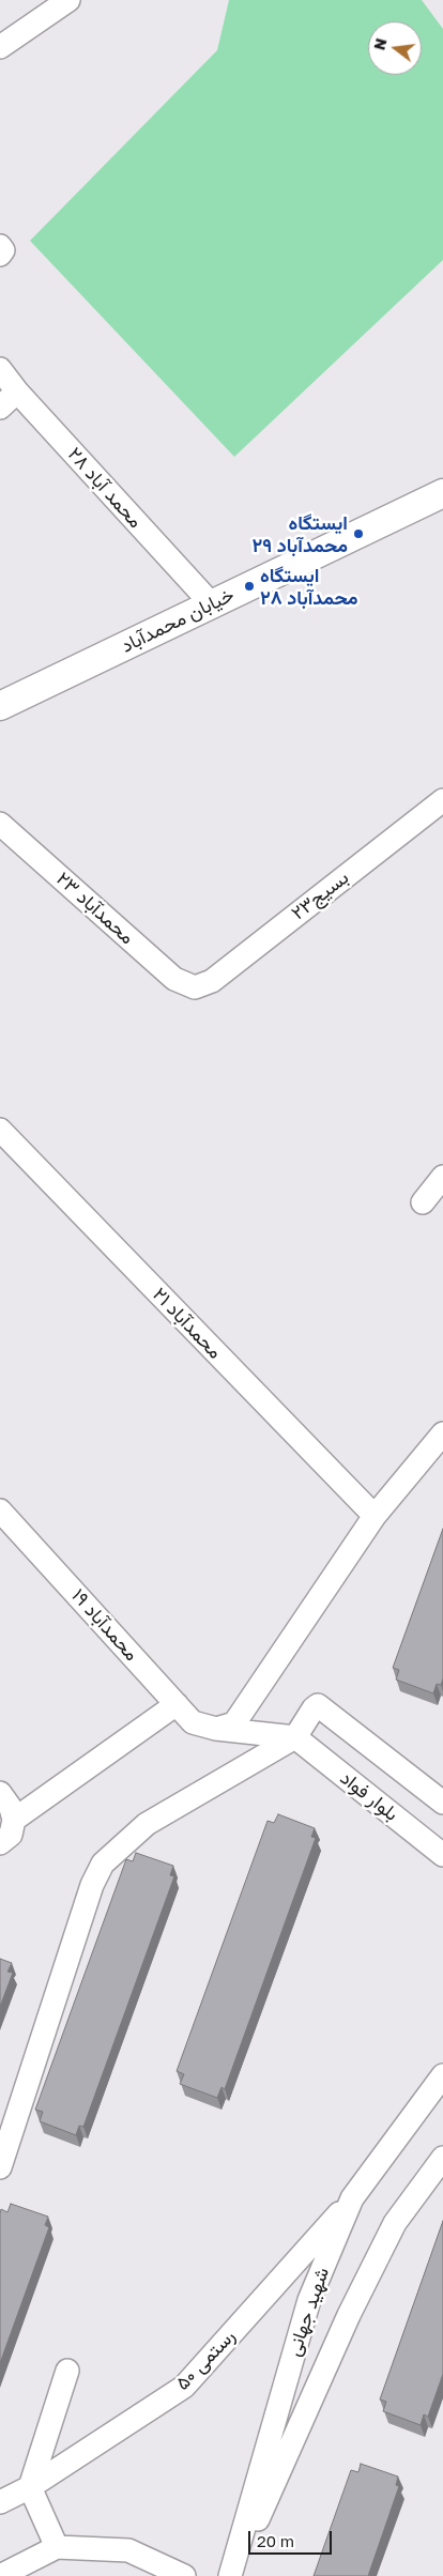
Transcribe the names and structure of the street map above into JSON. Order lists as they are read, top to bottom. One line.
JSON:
{"streets":{"street":["محمد آباد ۲۸","خیابان محمدآباد","بسیج۲۳","محمدآباد ۲۳","محمدآباد ۲۱","محمدآباد ۱۹","بلوار فواد","شهید جهانی","رستمی ۵۰"]},"crossings":[["محمد آباد ۲۸","خیابان محمدآباد"],["بسیج۲۳","محمدآباد ۲۳"],["محمدآباد ۱۹","بلوار فواد"],["شهید جهانی","رستمی ۵۰"]],"places":["ایستگاه محمدآباد ۲۹","ایستگاه محمدآباد ۲۸"],"scale_bar":"20 m","north":"left"}
